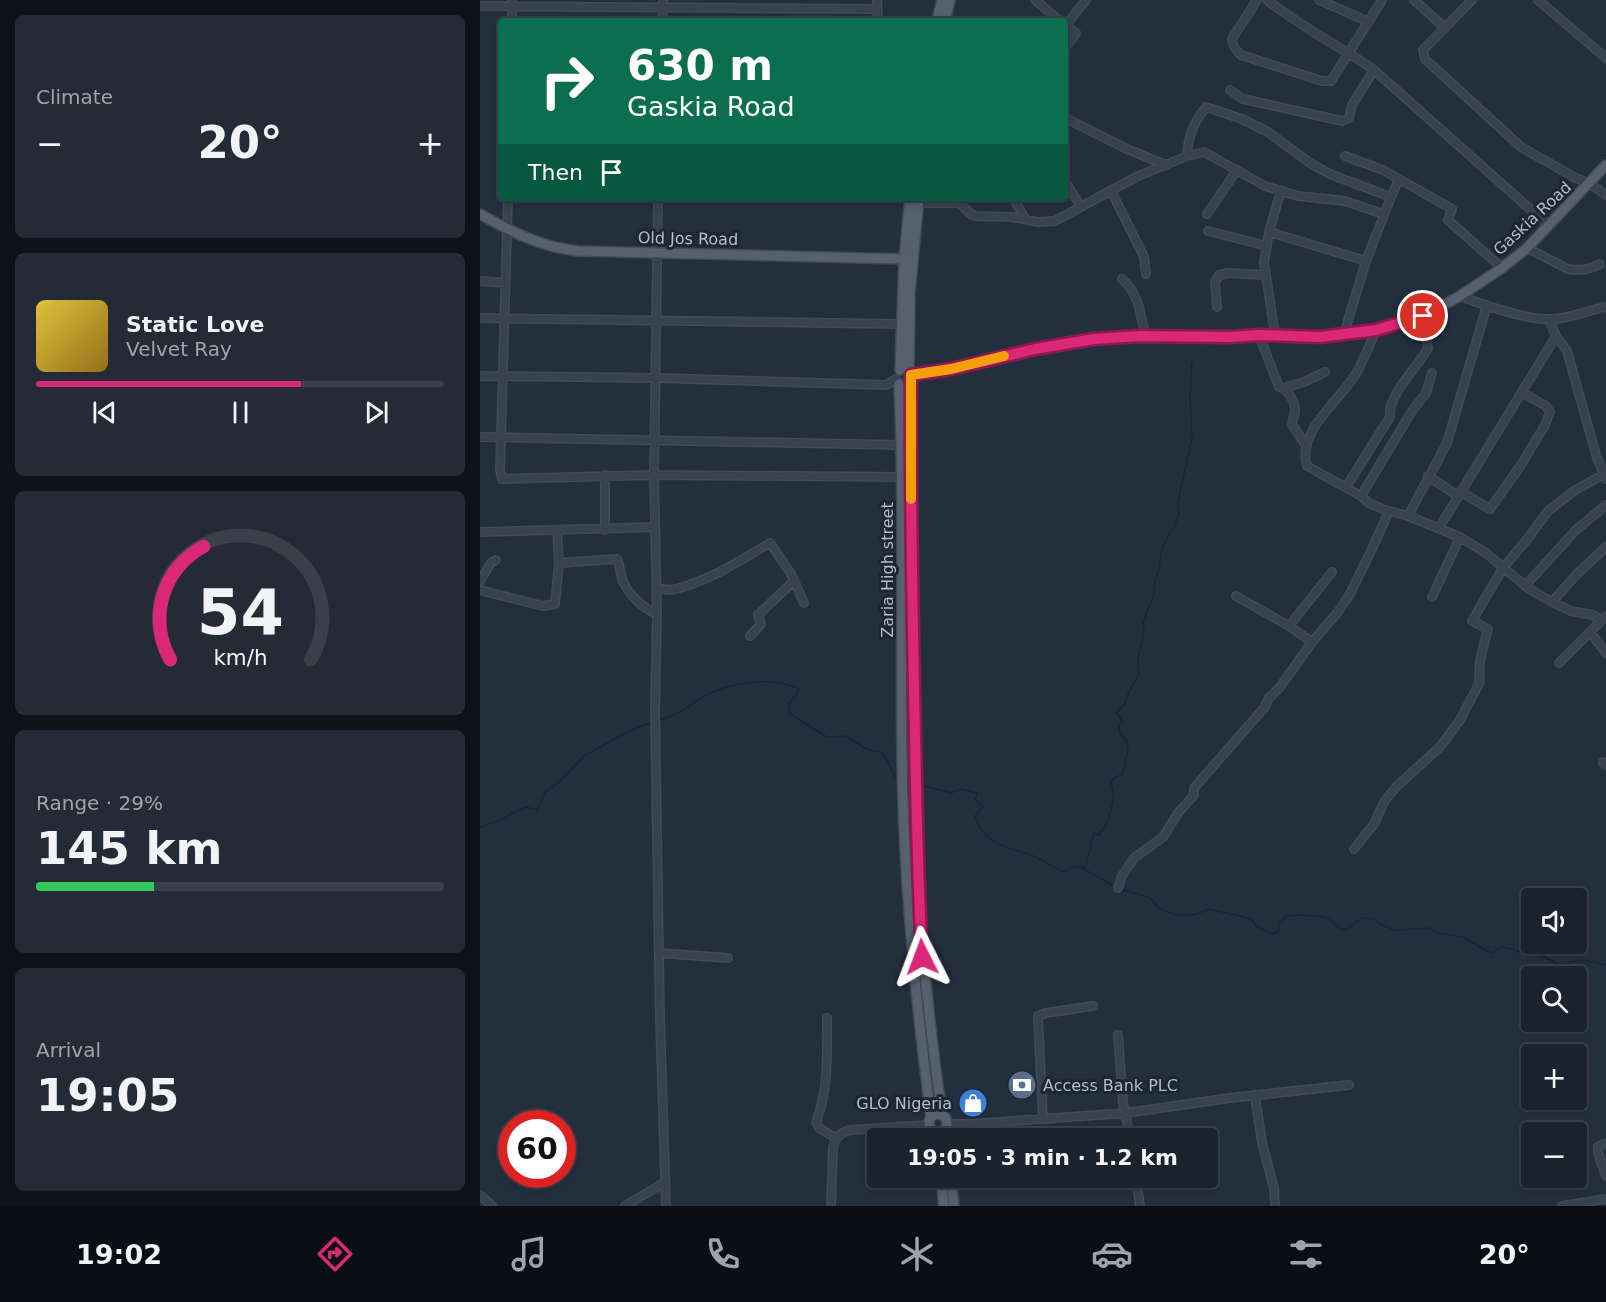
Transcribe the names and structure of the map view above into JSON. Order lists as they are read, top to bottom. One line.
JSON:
{"streets":{"main road":["Gaskia Road","Old Jos Road","Zaria High street"]},"crossings":[["Gaskia Road","Zaria High street"],["Old Jos Road","Zaria High street"]],"places":{"bank":["Access Bank PLC"],"shop":["GLO Nigeria"]},"page":{"tile":["Climate",["Range · 29%","145 km"],["Arrival","19:05"]],"turn":["630 m","Gaskia Road"],"heat":["−","20°","+"],"then":"Then","song":["Static Love","Velvet Ray"],"map_buttons":["+","−"],"limit":"60","trip":"19:05 · 3 min · 1.2 km","tabs":["19:02","20°"],"gauge":["54","km/h"]}}
